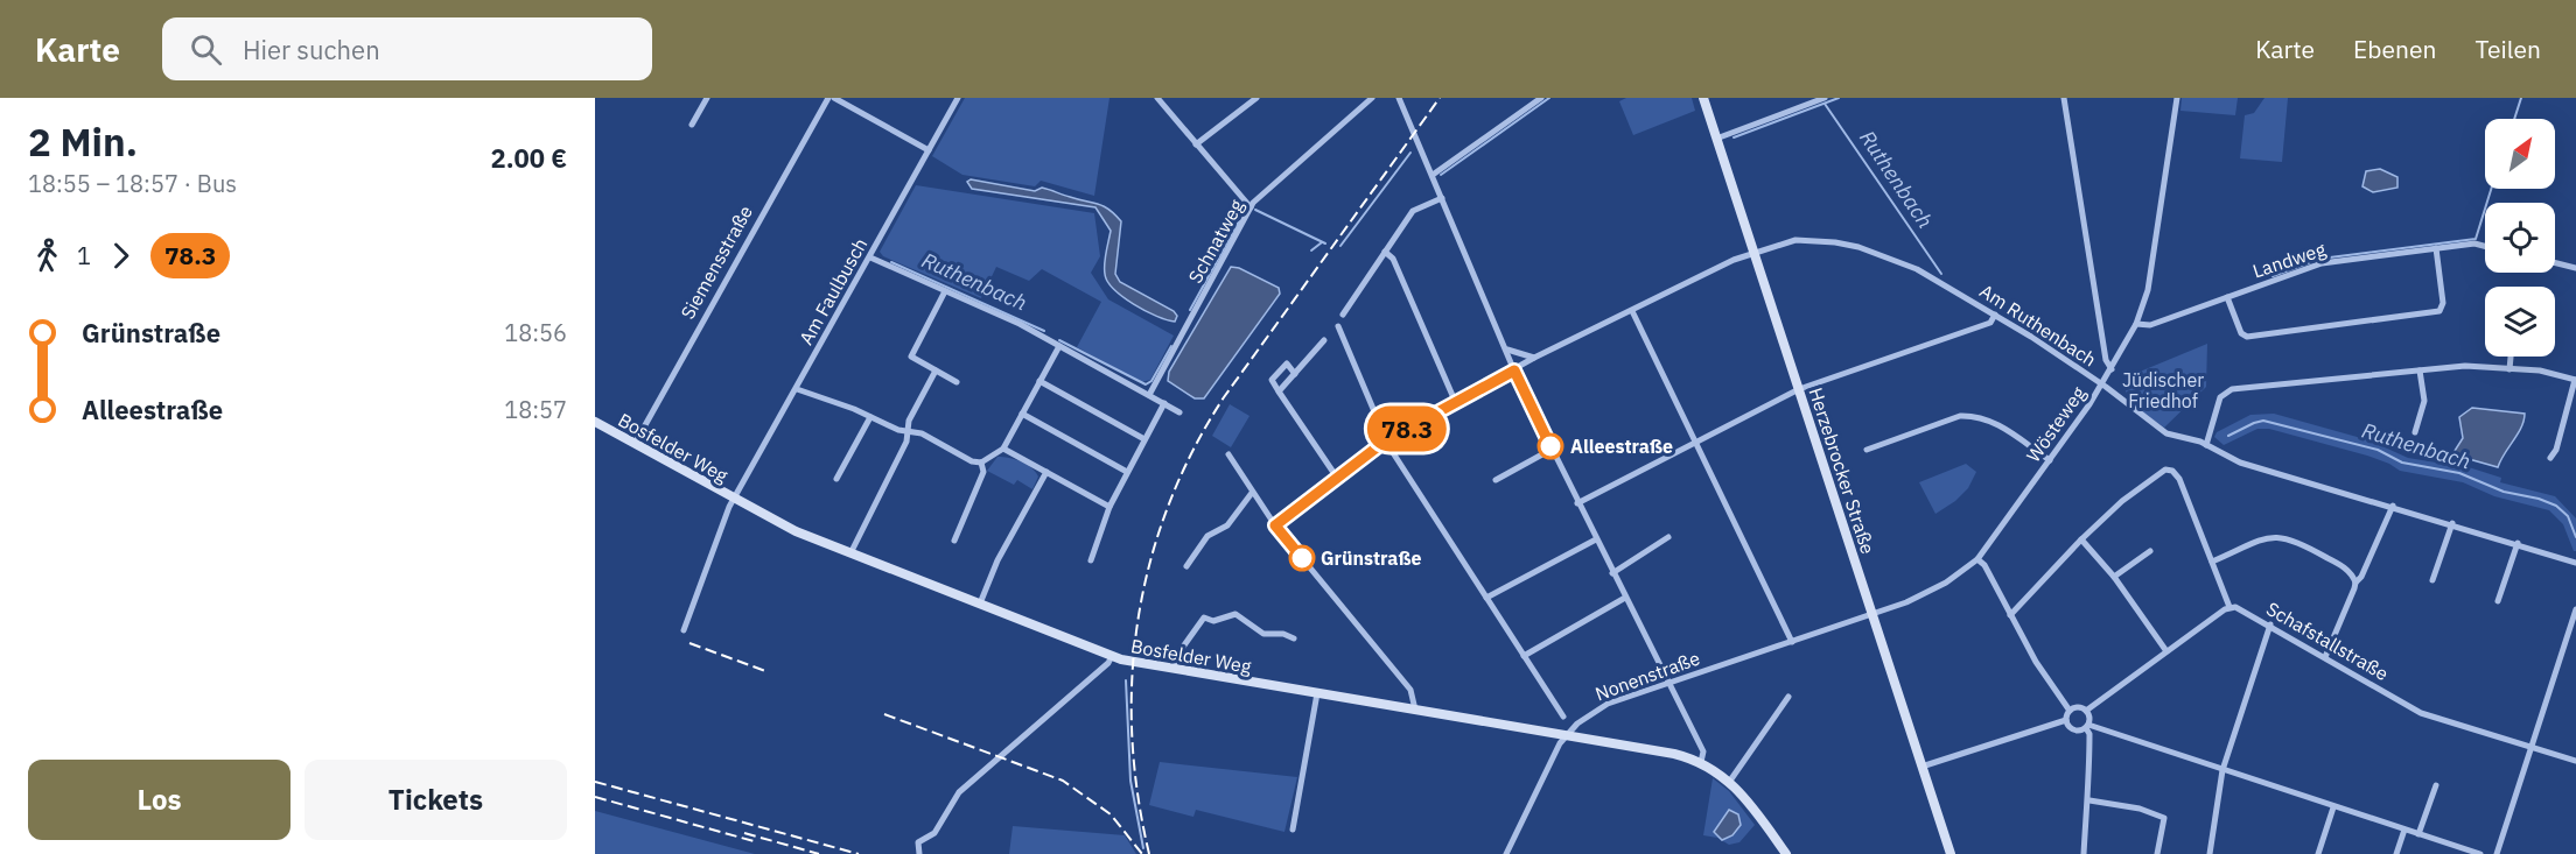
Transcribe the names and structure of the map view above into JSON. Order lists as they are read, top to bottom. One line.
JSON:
{"streets":{"street":["Schnatweg","Landweg","Siemensstraße","Am Faulbusch","Am Ruthenbach","Wösteweg","Bosfelder Weg","Herzebrocker Straße","Schafstallstraße","Nonenstraße"]},"crossings":[["Landweg","Wösteweg"],["Siemensstraße","Bosfelder Weg"],["Am Faulbusch","Bosfelder Weg"],["Am Ruthenbach","Wösteweg"],["Am Ruthenbach","Herzebrocker Straße"],["Wösteweg","Herzebrocker Straße"],["Wösteweg","Nonenstraße"],["Bosfelder Weg","Nonenstraße"],["Herzebrocker Straße","Nonenstraße"]],"water":["Ruthenbach"],"parks":["Jüdischer Friedhof"],"places":["Alleestraße","Grünstraße"],"lines":["bus line 78.3"],"north":"top right","page":{"header":"Karte","search":"Hier suchen","nav":["Karte","Ebenen","Teilen"],"heading":["2 Min.","18:55 – 18:57 · Bus","2.00 €"],"on_map":"78.3","legs":["1","78.3"],"list":[{"name":"Grünstraße","value":"18:56"},{"name":"Alleestraße","value":"18:57"}],"buttons":["Los","Tickets"]}}
